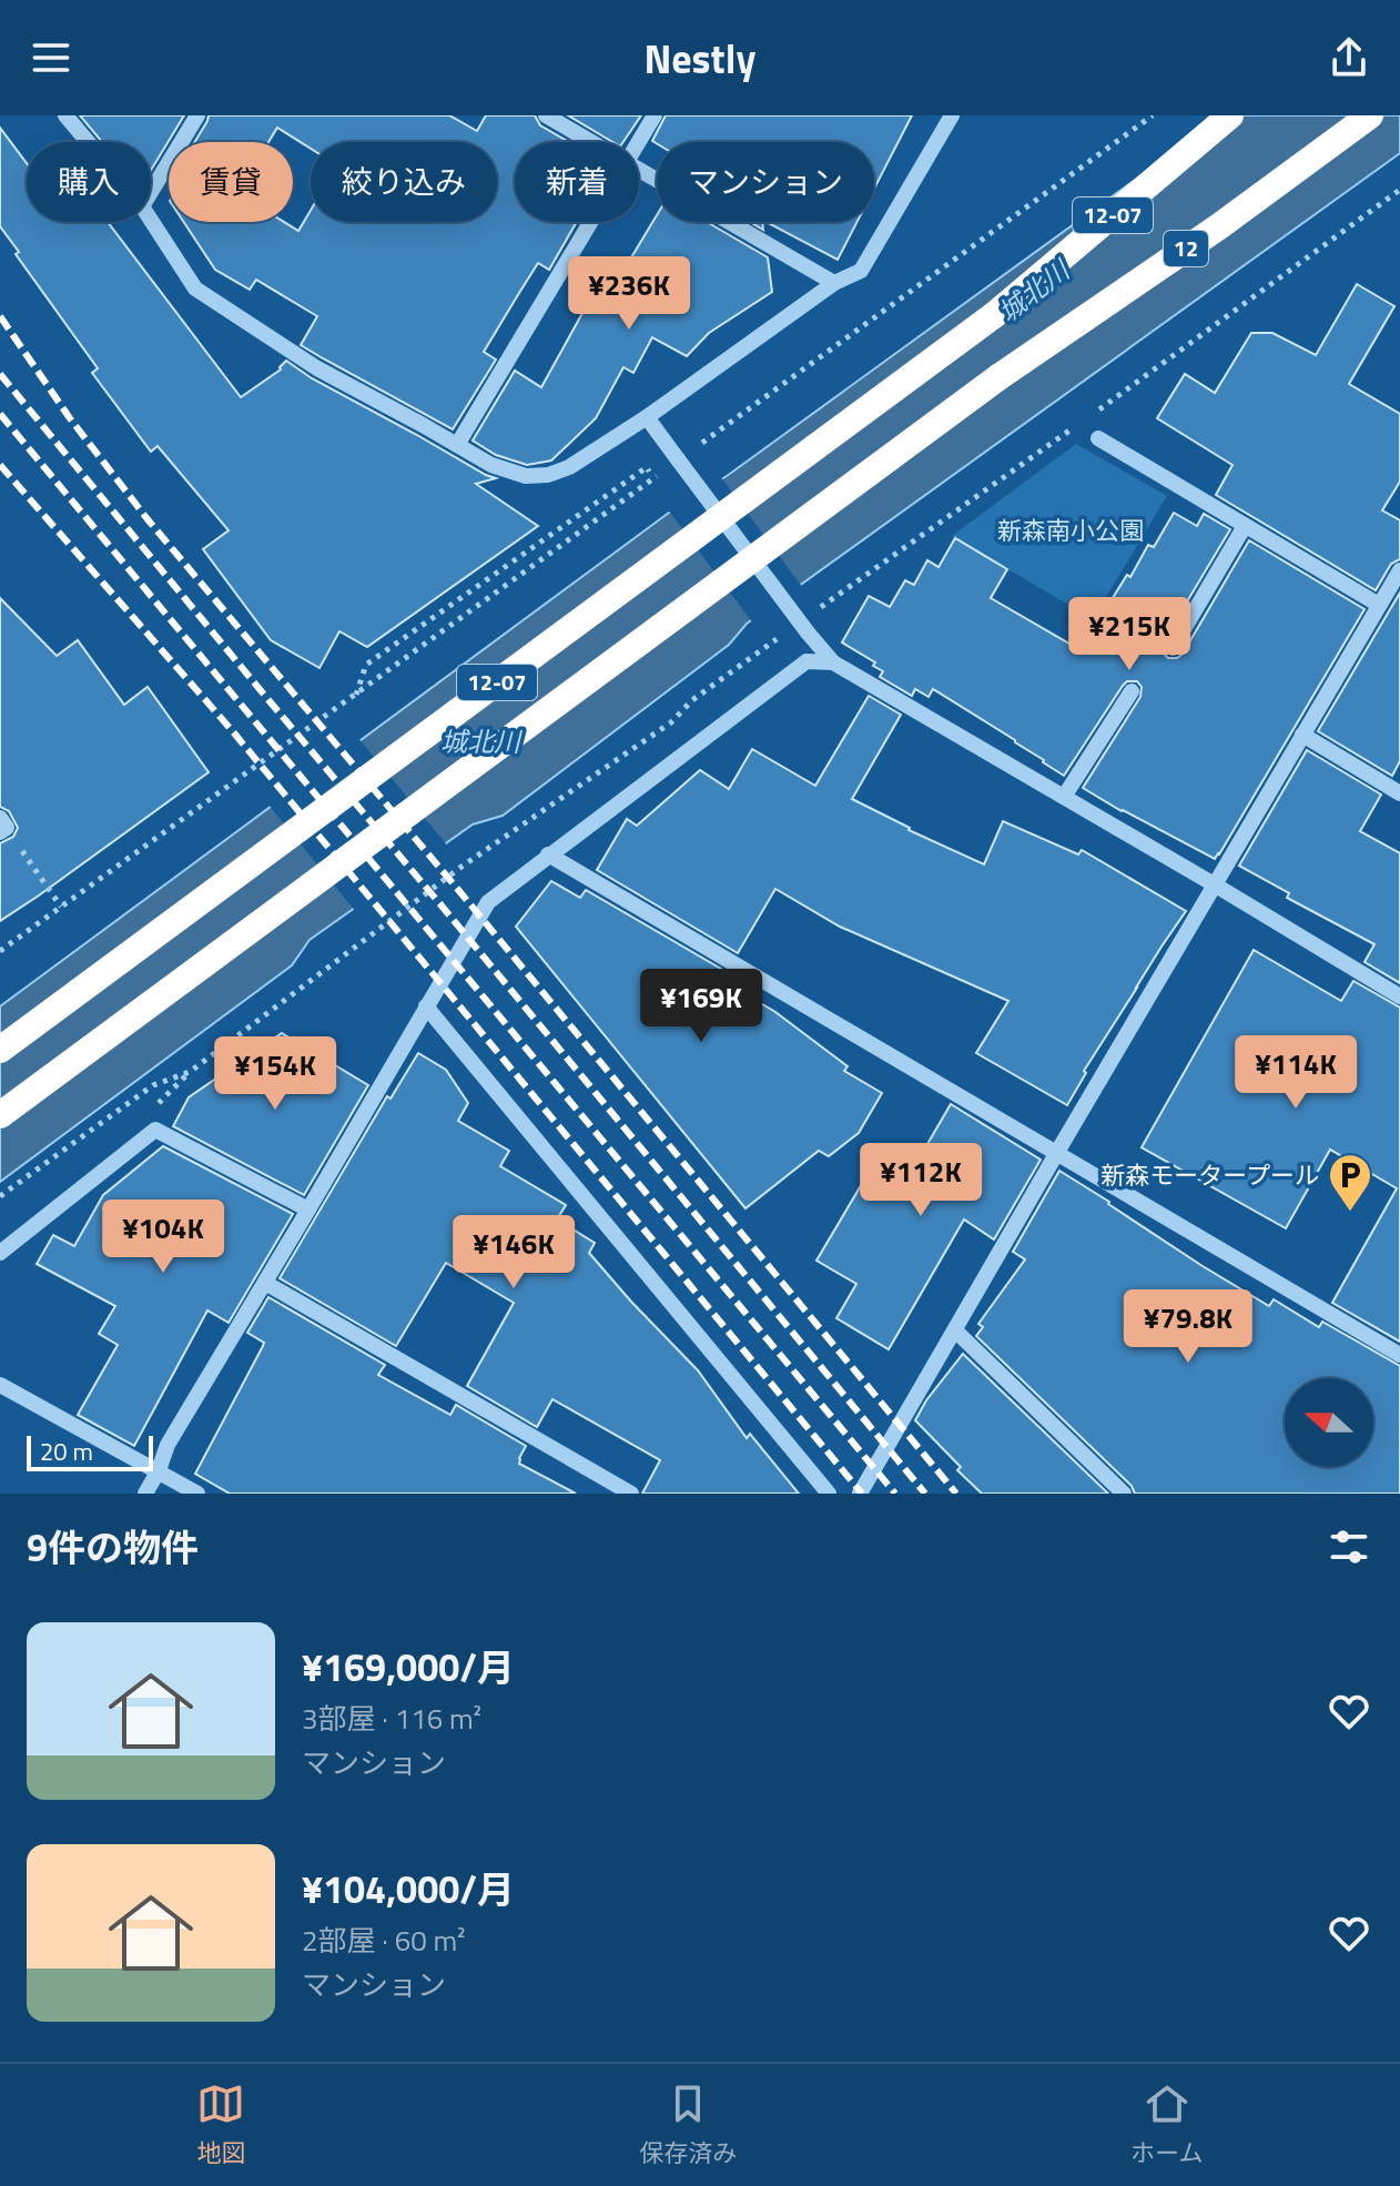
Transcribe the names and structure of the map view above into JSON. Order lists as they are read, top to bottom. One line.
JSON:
{"streets":{"highway":["12-07","12"]},"water":["城北川"],"parks":["新森南小公園"],"places":{"parking":["新森モータープール"]},"scale_bar":"20 m","north":"left","page":{"header":"Nestly","chip":["購入","賃貸","絞り込み","新着","マンション"],"price":["¥236K","¥215K","¥169K","¥114K","¥154K","¥112K","¥104K","¥146K","¥79.8K"],"scale":"20 m","heading":"9件の物件","list":[{"name":"¥169,000/月","note":"3部屋 · 116 m² · マンション"},{"name":"¥104,000/月","note":"2部屋 · 60 m² · マンション"}],"tabs":["地図","保存済み","ホーム"]}}
